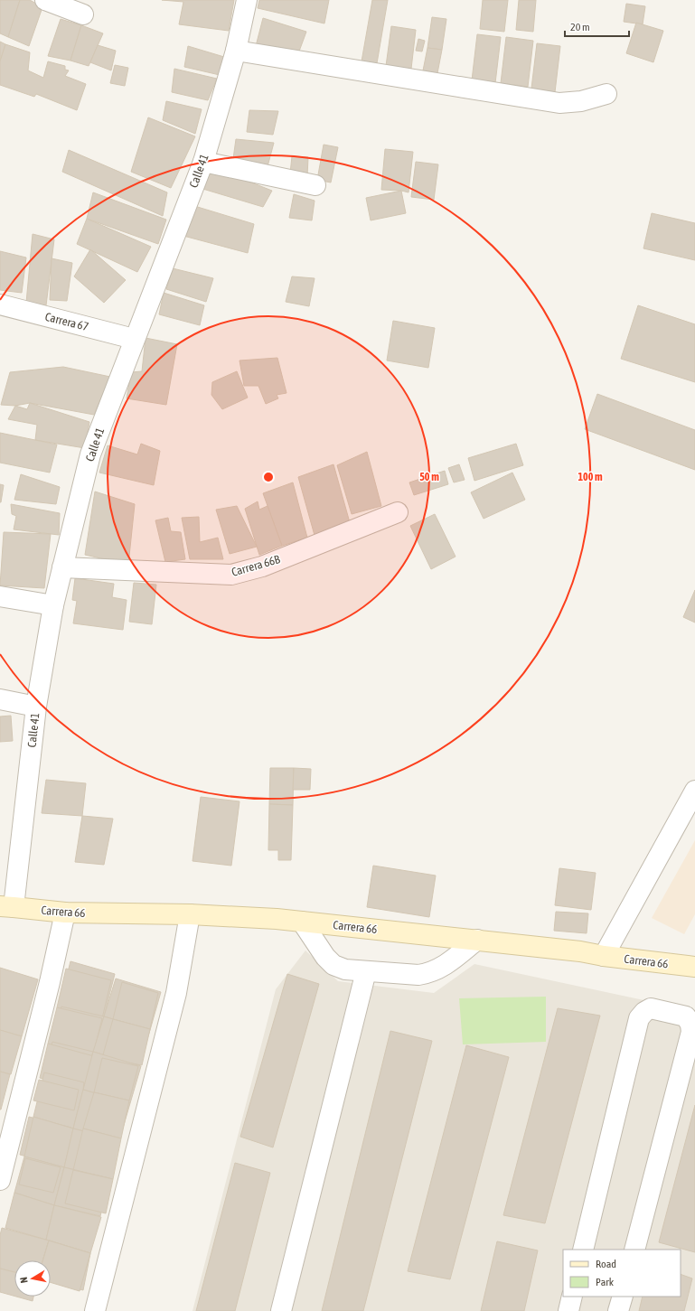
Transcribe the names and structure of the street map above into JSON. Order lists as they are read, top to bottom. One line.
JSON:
{"streets":{"street":["Calle 41","Carrera 67","Carrera 66B","Carrera 66"]},"crossings":[["Calle 41","Carrera 67"],["Calle 41","Carrera 66B"],["Calle 41","Carrera 66"]],"legend":["Road","Park"],"scale_bar":"20 m","north":"left","rings":["50 m","100 m"]}
